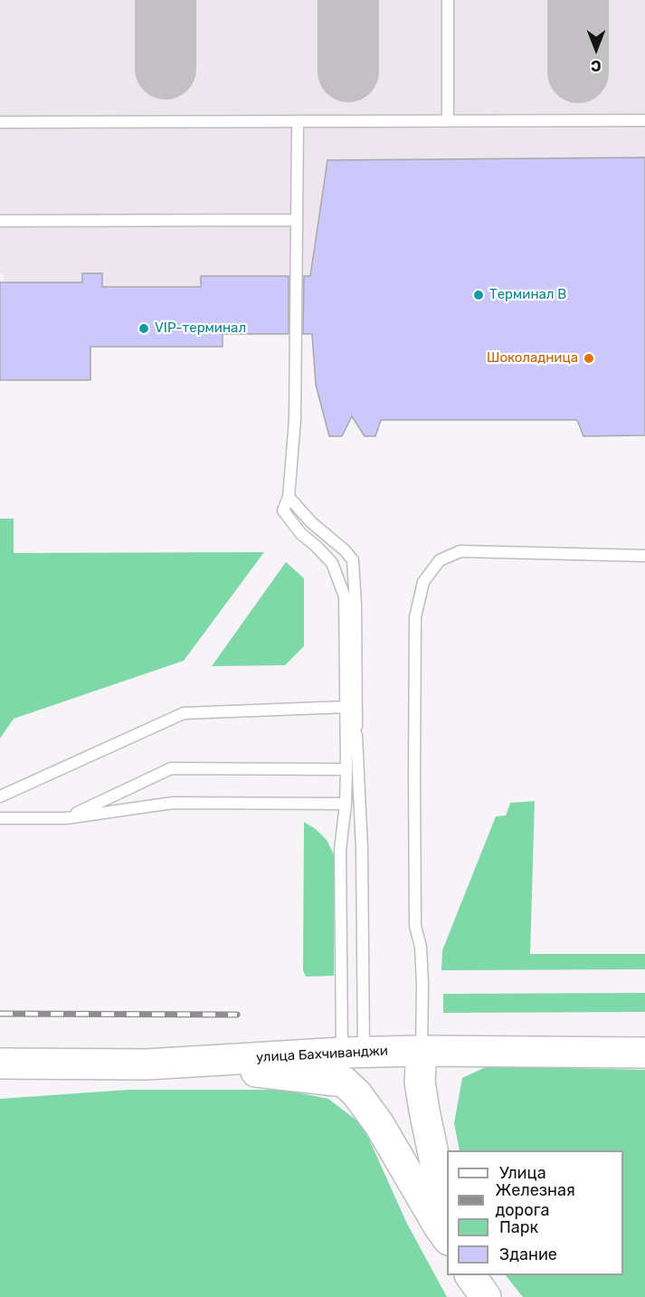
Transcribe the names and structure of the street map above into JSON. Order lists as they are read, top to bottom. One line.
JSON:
{"streets":{"main road":["улица Бахчиванджи"]},"places":["Терминал B","VIP-терминал","Шоколадница"],"legend":["Улица","Железная дорога","Парк","Здание"],"north":"bottom"}
